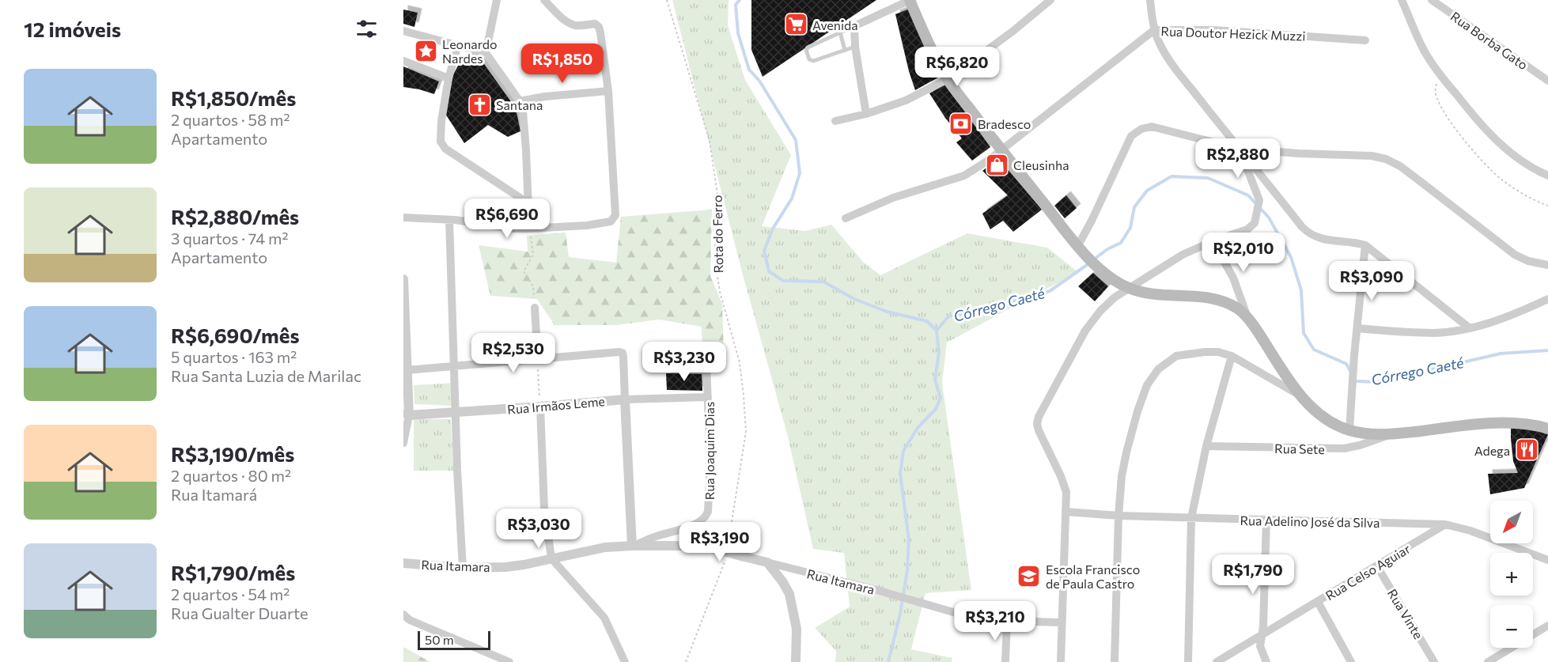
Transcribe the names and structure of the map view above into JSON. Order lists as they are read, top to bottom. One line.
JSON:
{"streets":{"street":["Rua Doutor Hezick Muzzi","Rua Borba Gato","Rua Irmãos Leme","Rua Sete","Rua Joaquim Dias","Rua Adelino José da Silva","Rua Itamara","Rua Celso Aguiar","Rua Vinte"],"path":["Rota do Ferro"]},"crossings":[["Rua Irmãos Leme","Rua Joaquim Dias"],["Rua Joaquim Dias","Rua Itamara"],["Rua Adelino José da Silva","Rua Celso Aguiar"],["Rua Celso Aguiar","Rua Vinte"]],"water":["Córrego Caeté"],"places":{"supermarket":["Avenida"],"place":["Leonardo Nardes"],"church":["Santana"],"bank":["Bradesco"],"shop":["Cleusinha"],"restaurant":["Adega"],"school or university":["Escola Francisco de Paula Castro"]},"scale_bar":"50 m","north":"bottom left","page":{"heading":"12 imóveis","price":["R$1,850","R$6,820","R$2,880","R$6,690","R$2,010","R$3,090","R$2,530","R$3,230","R$3,030","R$3,190","R$1,790","R$3,210"],"list":[{"name":"R$1,850/mês","note":"2 quartos · 58 m² · Apartamento"},{"name":"R$2,880/mês","note":"3 quartos · 74 m² · Apartamento"},{"name":"R$6,690/mês","note":"5 quartos · 163 m² · Rua Santa Luzia de Marilac"},{"name":"R$3,190/mês","note":"2 quartos · 80 m² · Rua Itamará"},{"name":"R$1,790/mês","note":"2 quartos · 54 m² · Rua Gualter Duarte"}],"map_buttons":["+","−"],"scale":"50 m"}}
